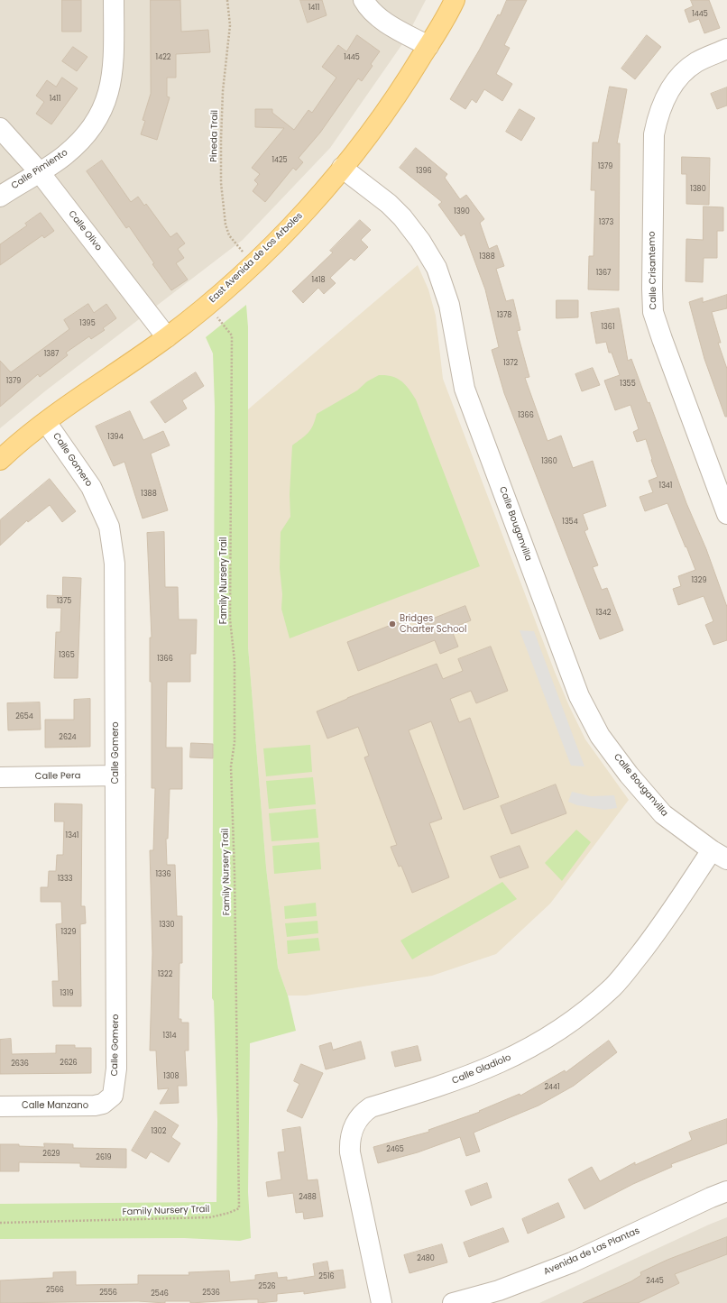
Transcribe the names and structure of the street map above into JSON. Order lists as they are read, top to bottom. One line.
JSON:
{"streets":{"main road":["East Avenida de Los Arboles"],"street":["Calle Pimiento","Calle Olivo","Calle Crisantemo","Calle Gomero","Calle Bouganvilla","Calle Pera","Calle Gladiolo","Calle Manzano","Avenida de Las Plantas"],"path":["Pineda Trail","Family Nursery Trail"]},"crossings":[["Pineda Trail","East Avenida de Los Arboles"],["Calle Pimiento","Calle Olivo"],["Calle Olivo","East Avenida de Los Arboles"],["East Avenida de Los Arboles","Calle Gomero"],["East Avenida de Los Arboles","Calle Bouganvilla"],["East Avenida de Los Arboles","Family Nursery Trail"],["Calle Gomero","Calle Pera"],["Calle Gomero","Calle Manzano"],["Calle Bouganvilla","Calle Gladiolo"]],"places":["Bridges Charter School"],"house_numbers":["1411","1445","1422","1445","1411","1425","1379","1396","1380","1390","1373","1388","1367","1418","1378","1395","1361","1387","1372","1379","1355","1366","1394","1360","1341","1388","1354","1329","1375","1342","1365","1366","2654","2624","1341","1336","1333","1330","1329","1322","1319","1314","2626","2636","1308","2441","1302","2465","2629","2619","2488","2480","2516","2445","2526","2566","2556","2536","2546"]}
